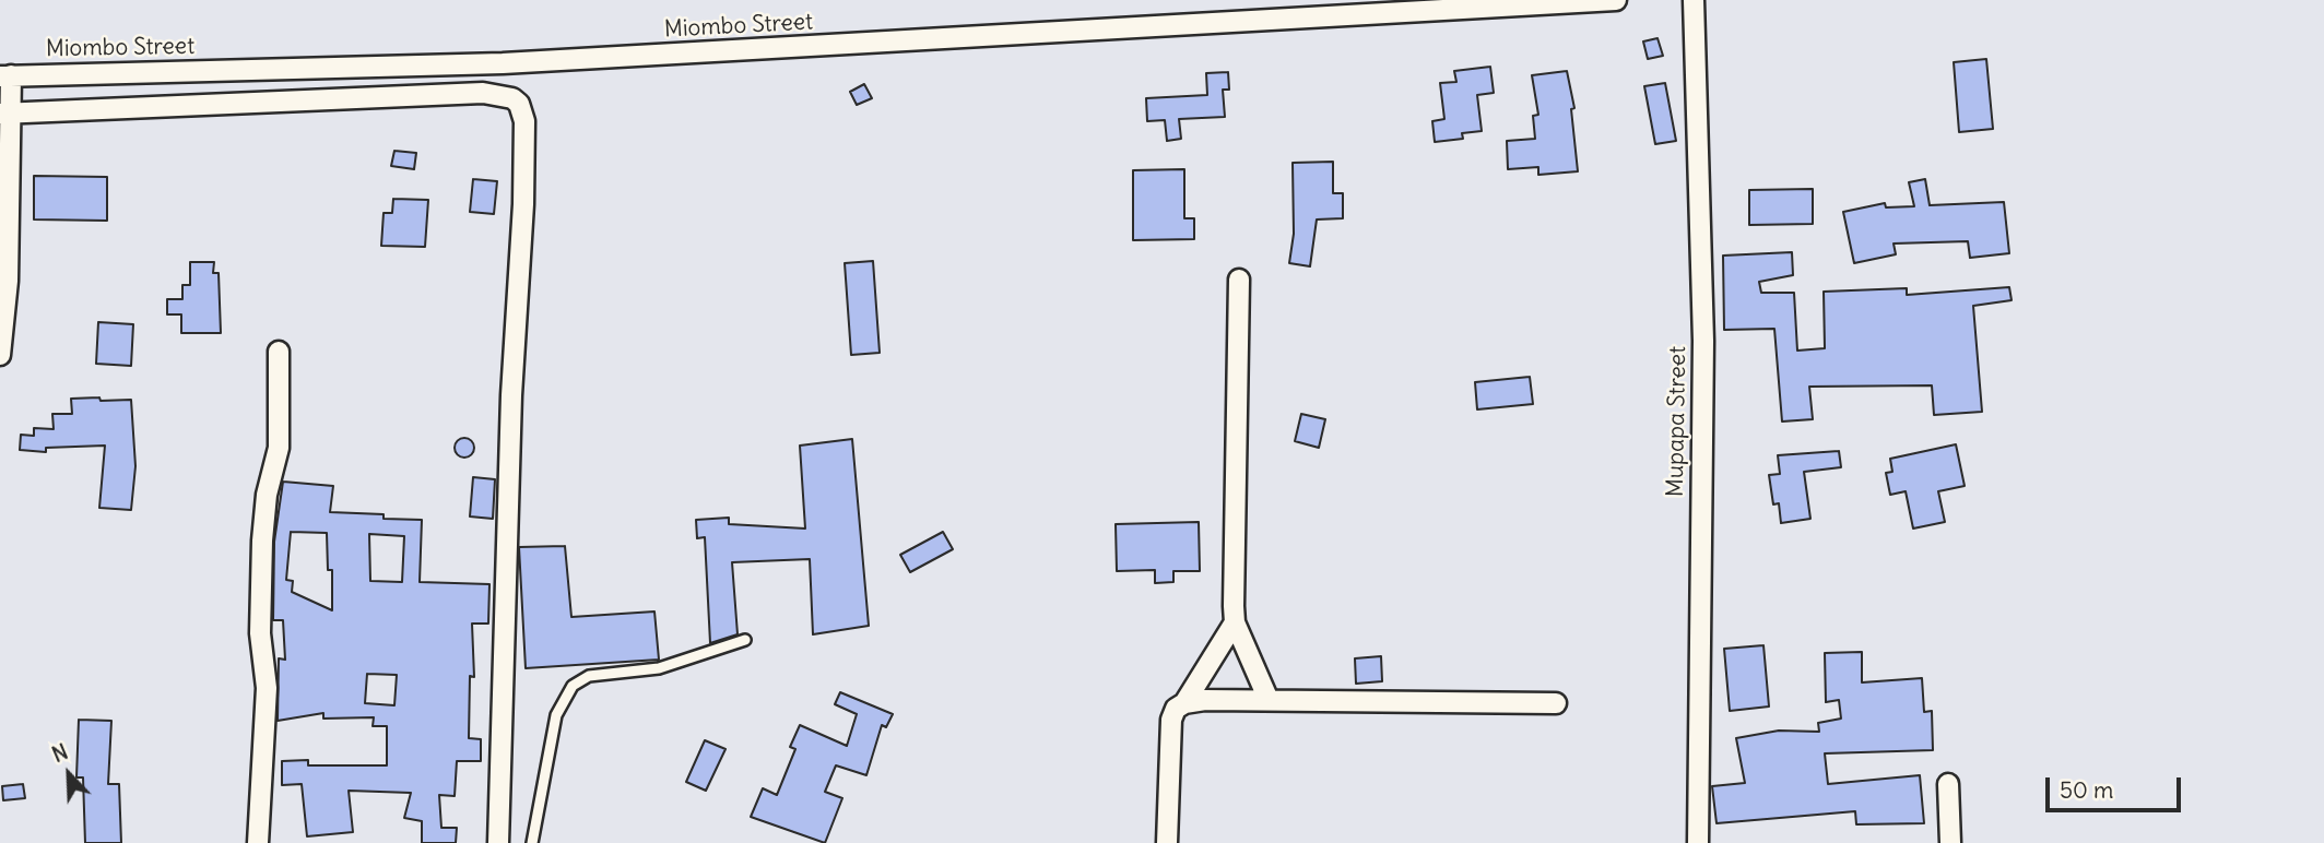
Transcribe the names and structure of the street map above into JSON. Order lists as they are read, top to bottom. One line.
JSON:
{"streets":{"street":["Miombo Street","Mupapa Street"]},"scale_bar":"50 m","north":"top left"}
